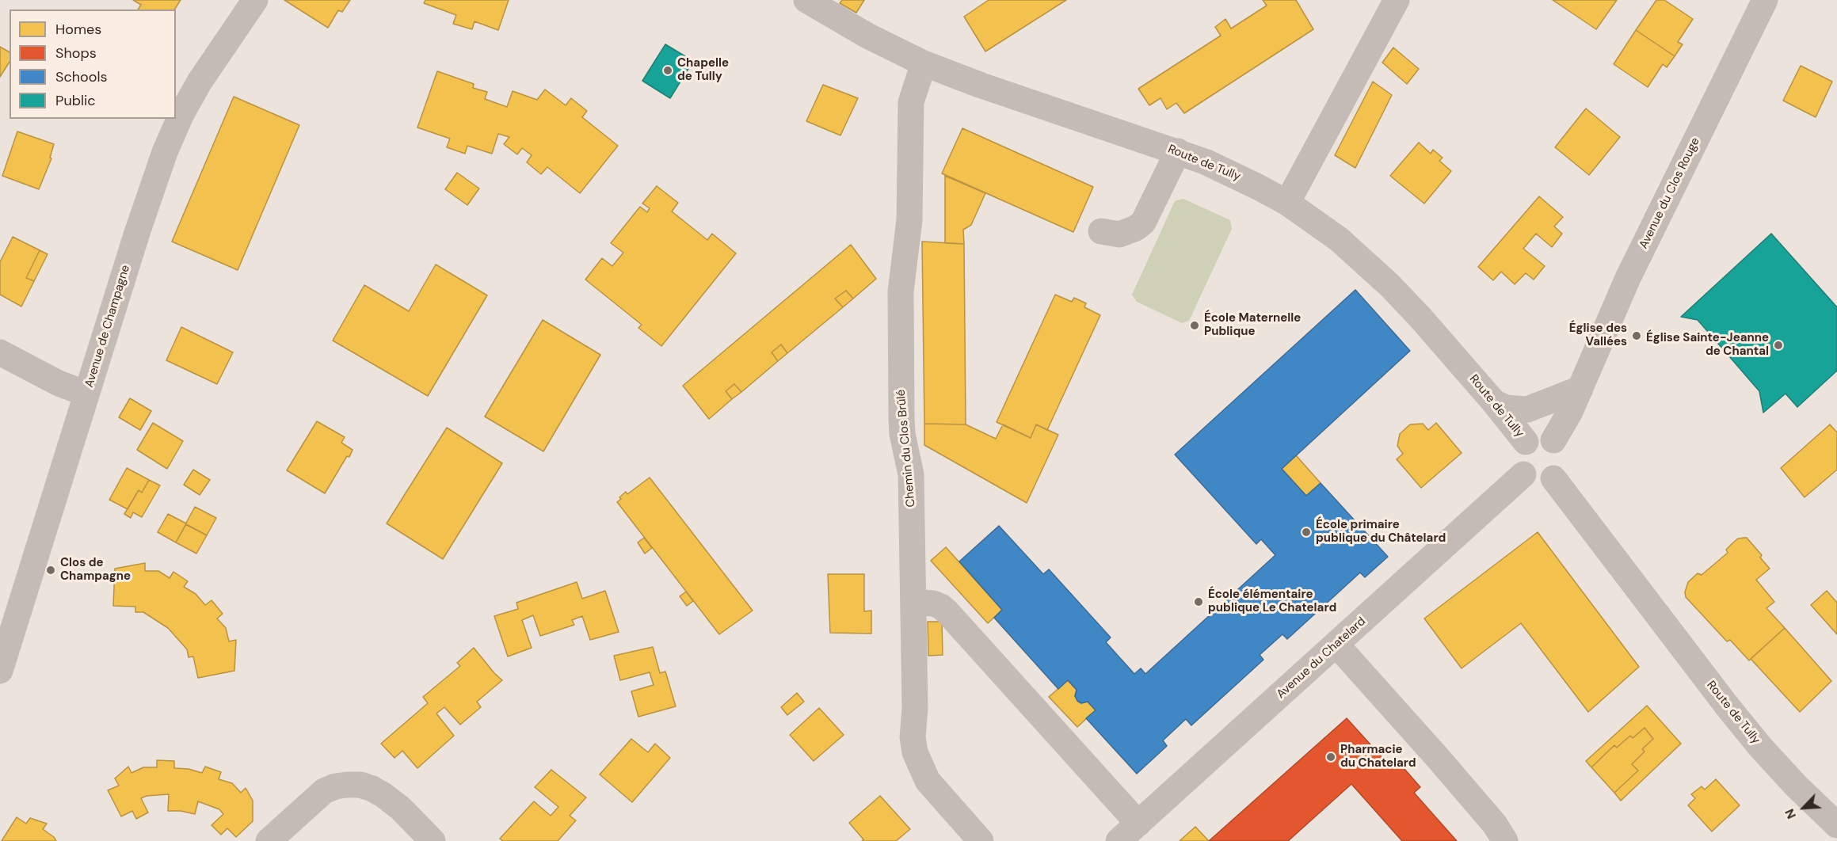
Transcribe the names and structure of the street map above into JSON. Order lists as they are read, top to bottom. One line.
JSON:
{"streets":{"street":["Route de Tully","Avenue du Clos Rouge","Avenue de Champagne","Chemin du Clos Brûlé","Avenue du Chatelard"]},"crossings":[["Route de Tully","Avenue du Clos Rouge"],["Route de Tully","Chemin du Clos Brûlé"],["Route de Tully","Avenue du Chatelard"],["Avenue du Clos Rouge","Avenue du Chatelard"]],"places":["Chapelle de Tully","École Maternelle Publique","Église des Vallées","Église Sainte-Jeanne de Chantal","École primaire publique du Châtelard","Clos de Champagne","École élémentaire publique Le Chatelard","Pharmacie du Chatelard"],"legend":["Homes","Shops","Schools","Public"],"north":"bottom left"}
